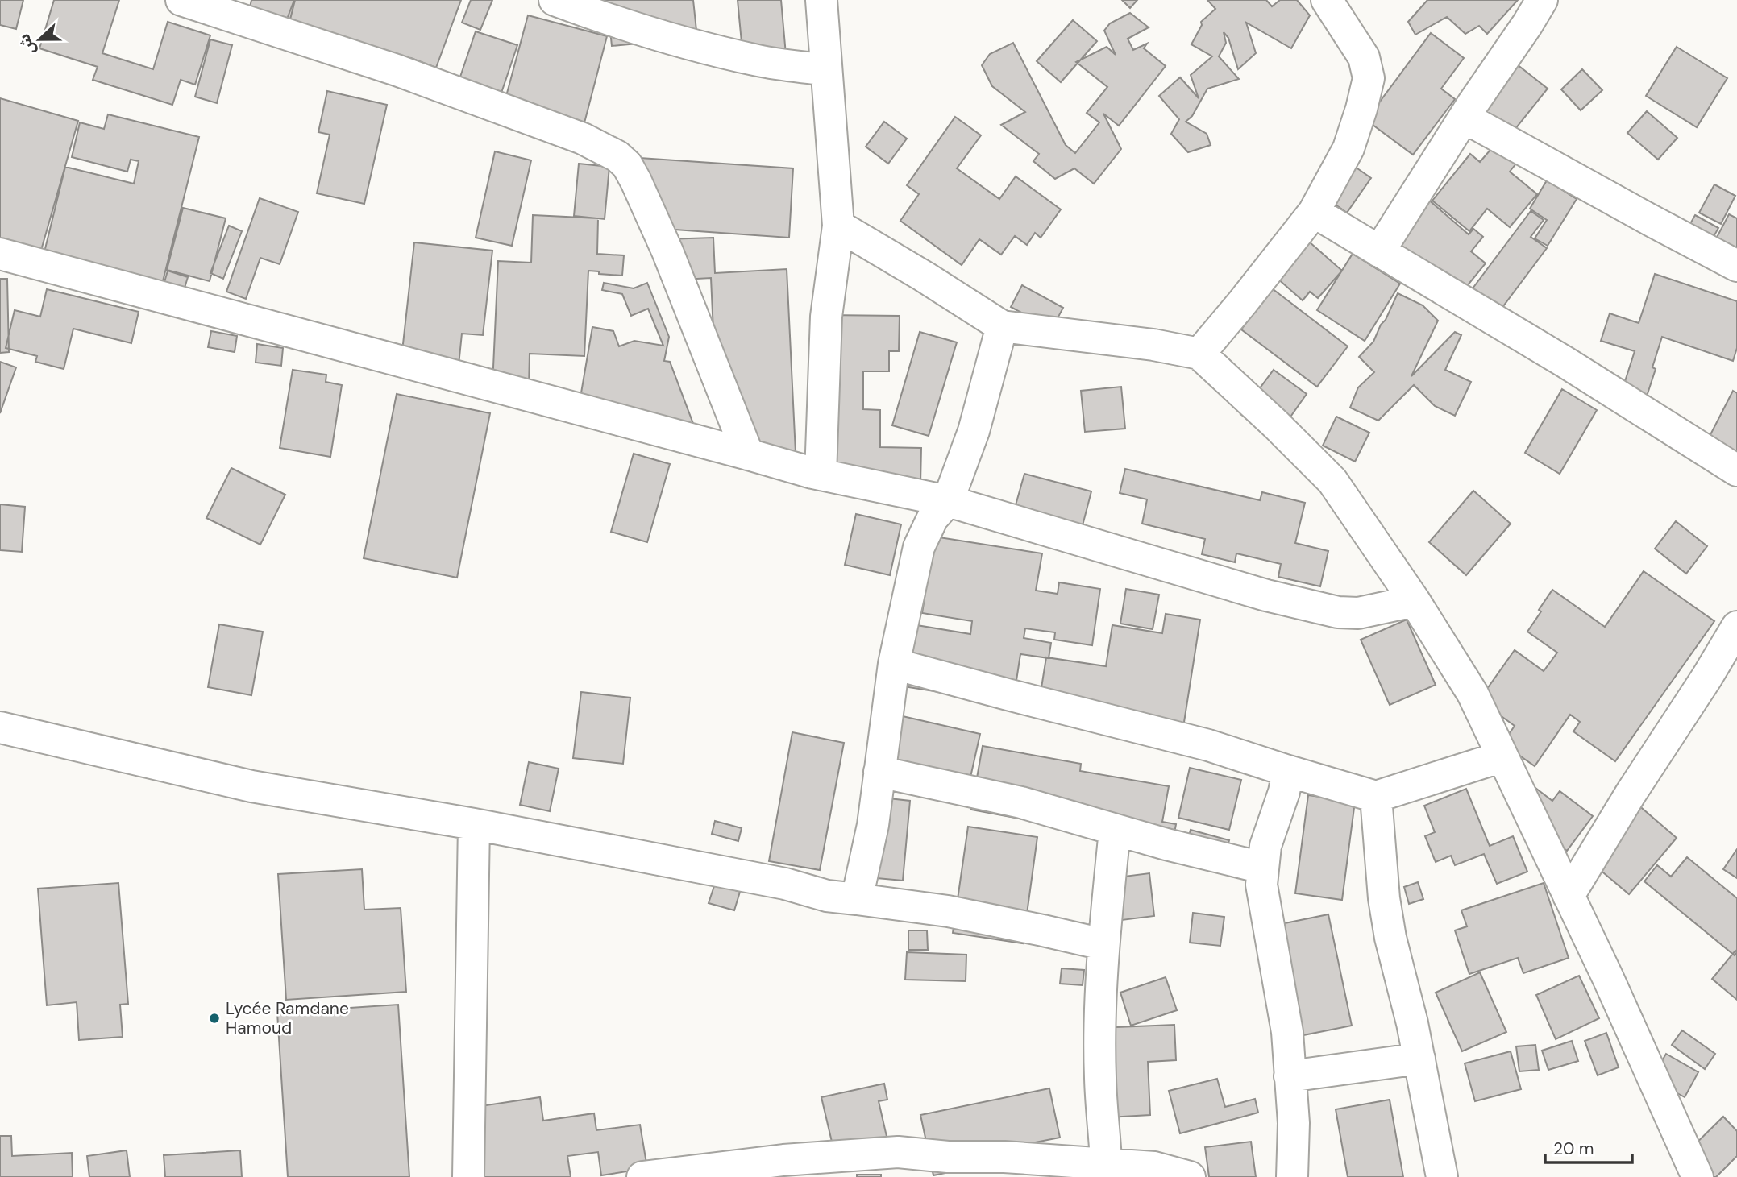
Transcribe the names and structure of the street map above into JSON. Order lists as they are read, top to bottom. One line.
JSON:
{"places":["Lycée Ramdane Hamoud"],"scale_bar":"20 m","north":"left"}
